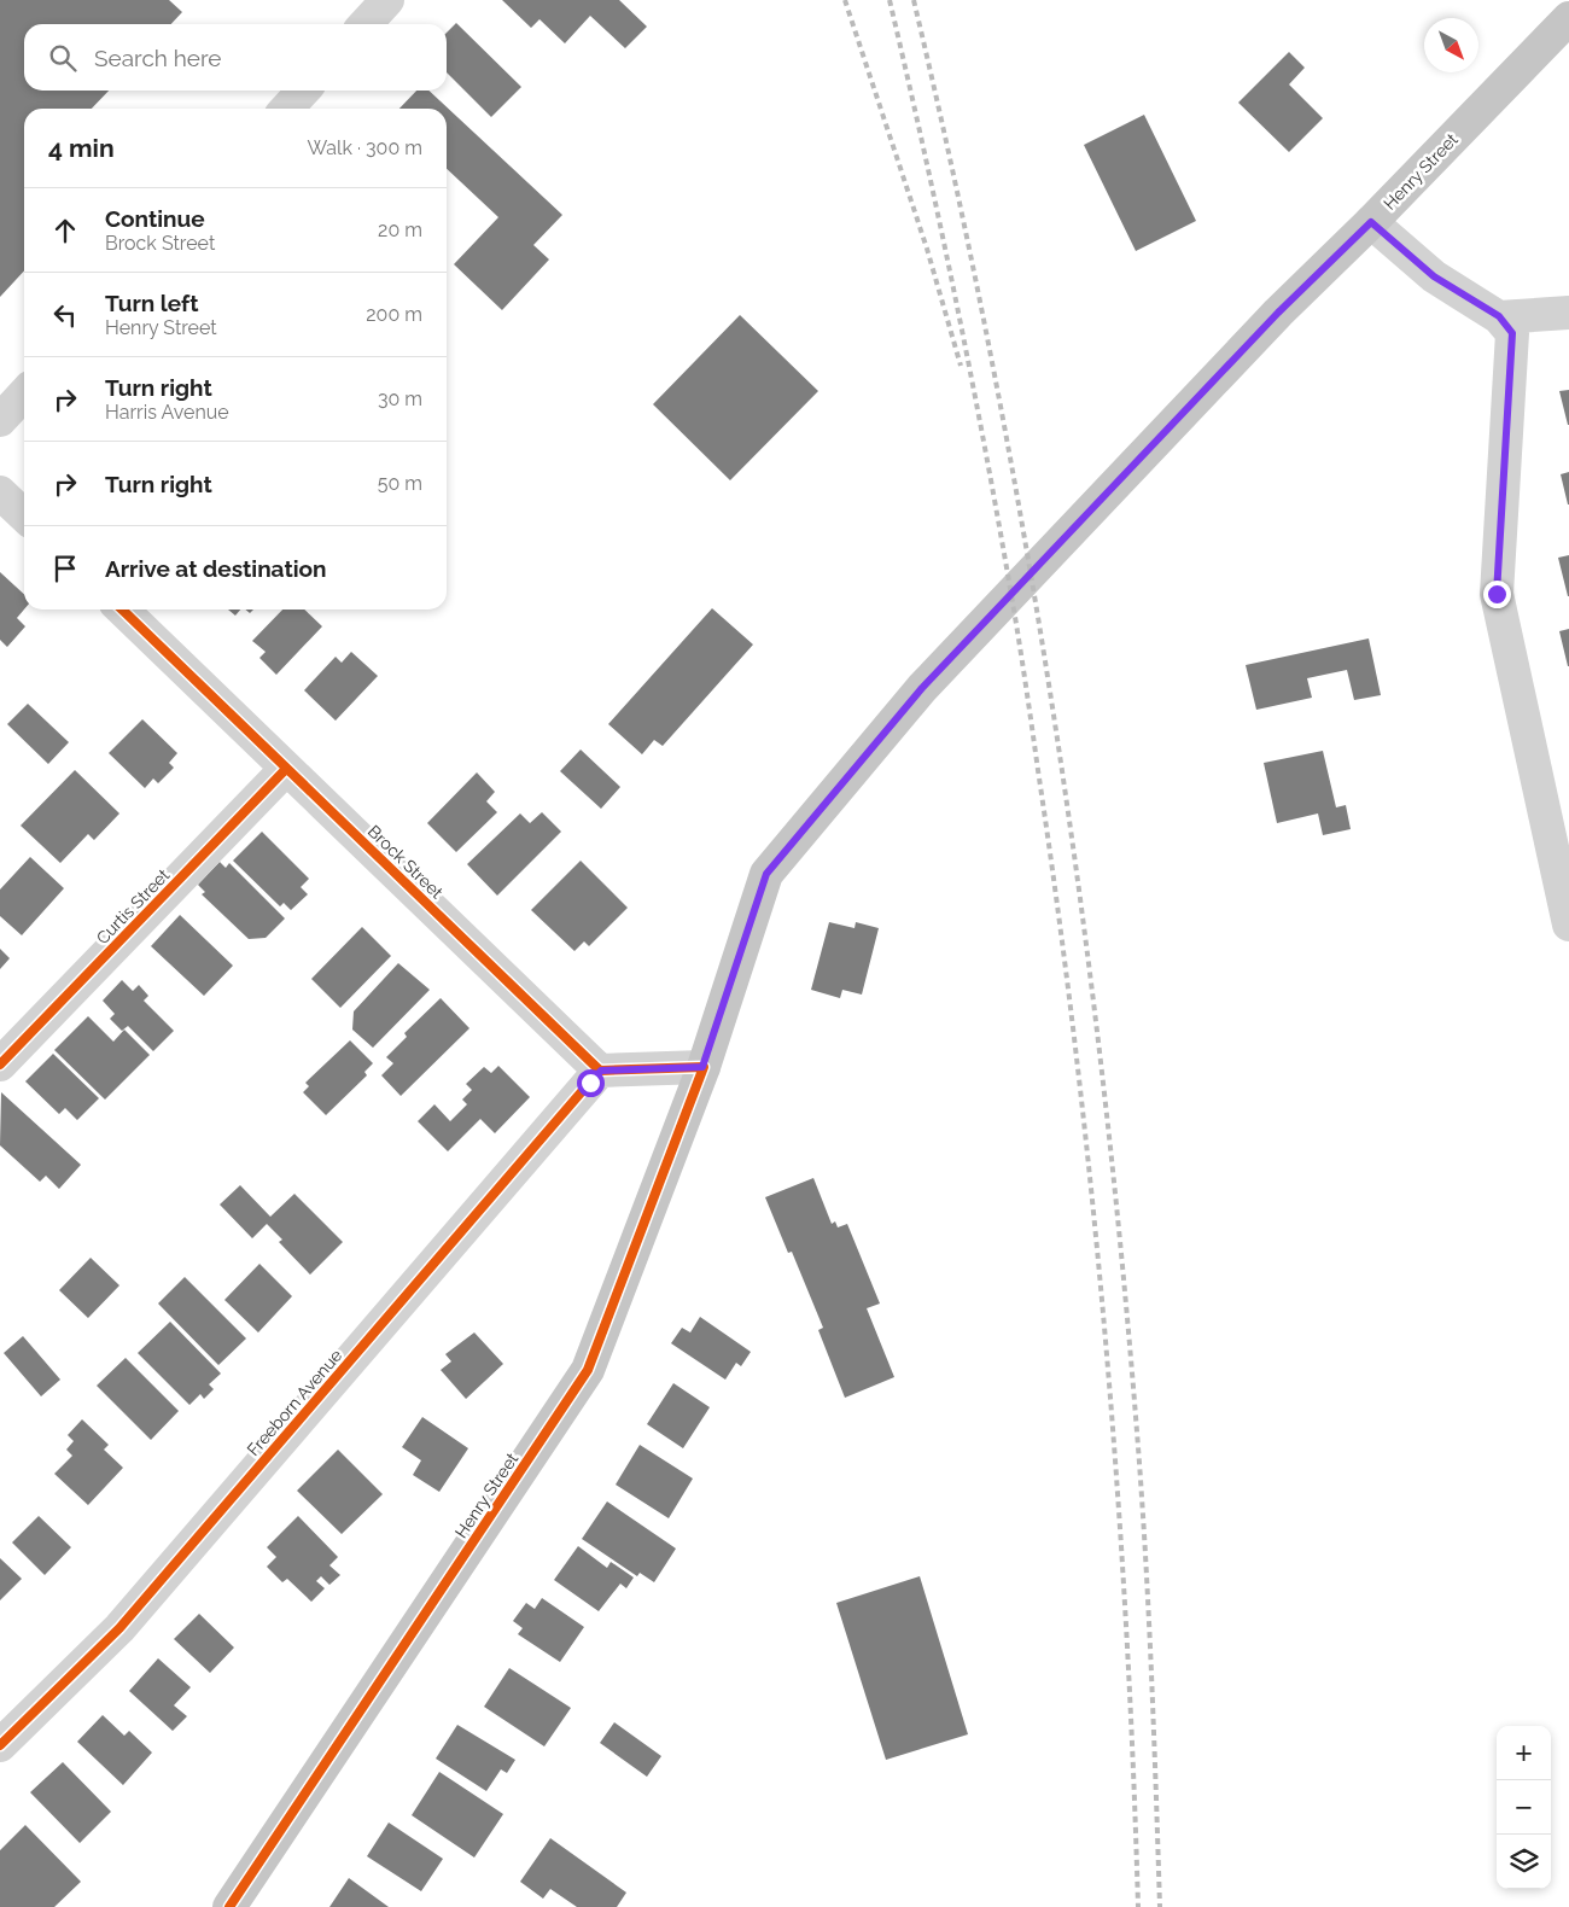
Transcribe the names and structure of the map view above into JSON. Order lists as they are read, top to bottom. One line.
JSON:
{"streets":{"main road":["Henry Street"],"street":["Brock Street","Curtis Street","Freeborn Avenue"]},"crossings":[["Brock Street","Curtis Street"],["Brock Street","Freeborn Avenue"]],"north":"bottom right","page":{"search":"Search here","heading":["4 min","Walk · 300 m"],"list":[["Continue","Brock Street","20 m"],["Turn left","Henry Street","200 m"],["Turn right","Harris Avenue","30 m"],["Turn right","50 m"],"Arrive at destination"],"map_buttons":["+","−"]}}
